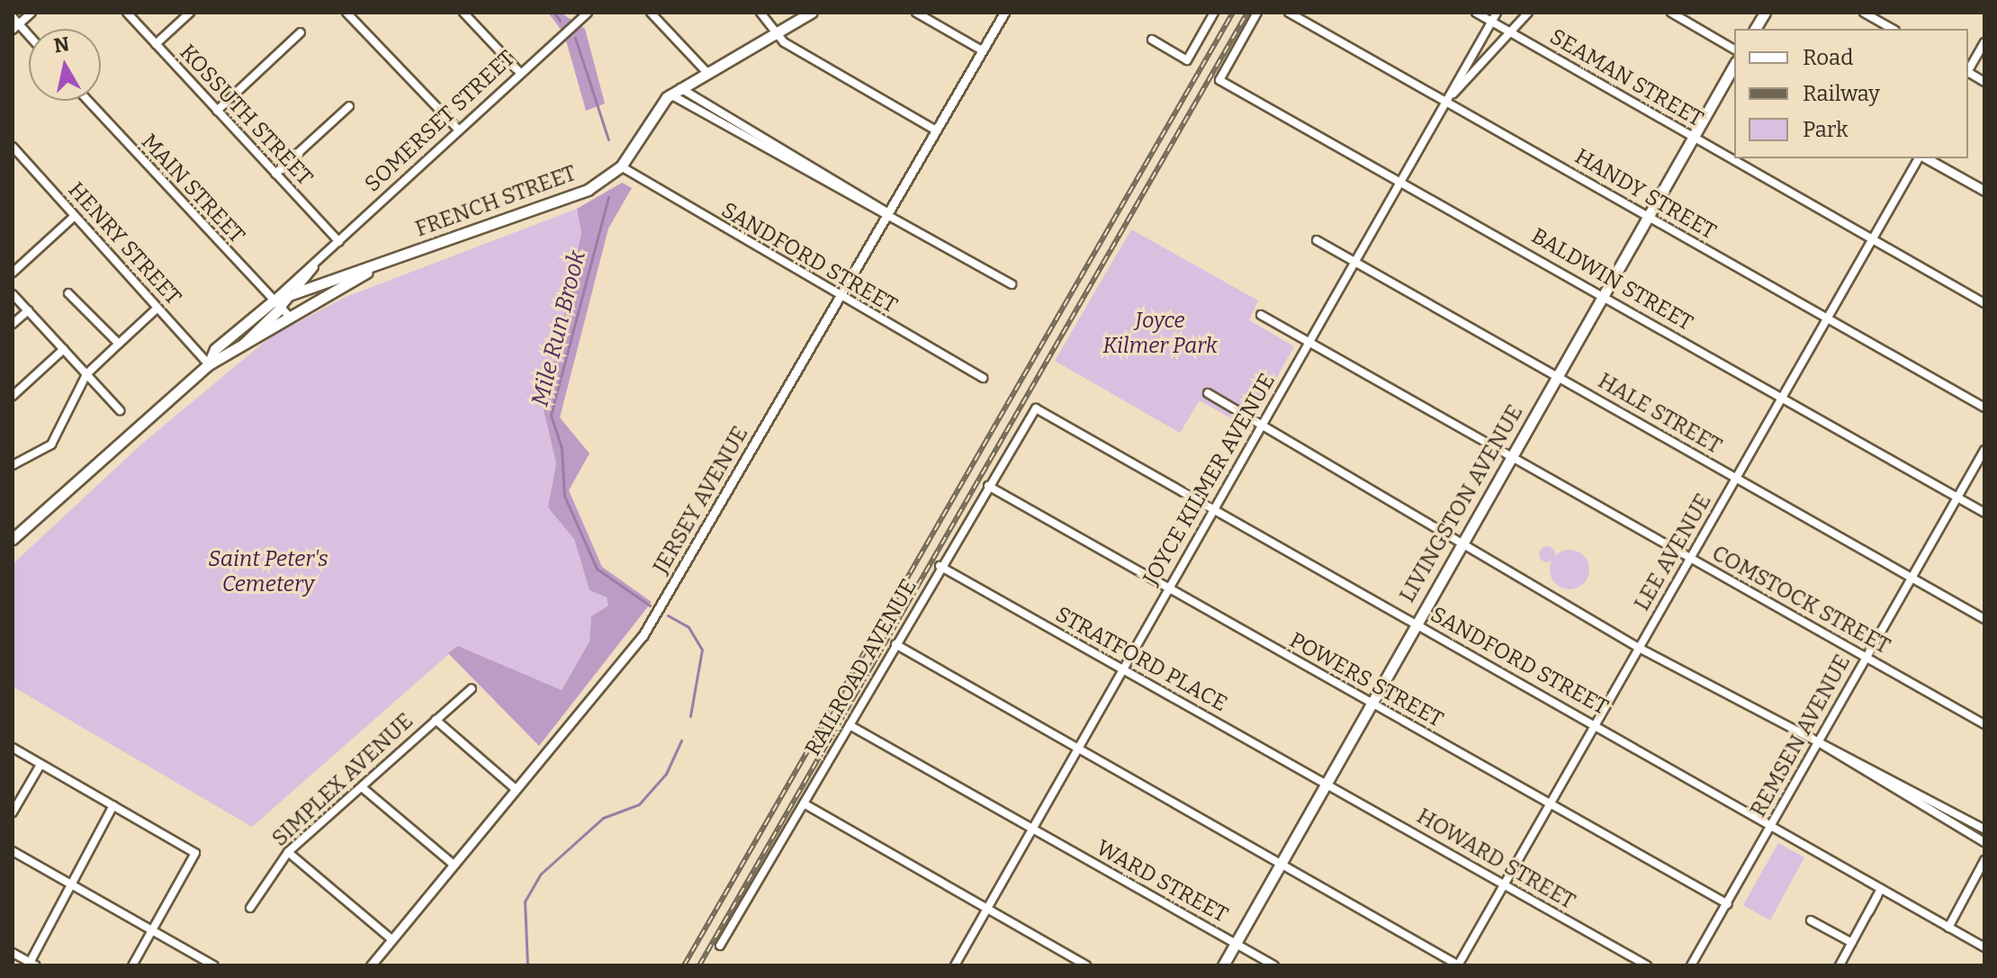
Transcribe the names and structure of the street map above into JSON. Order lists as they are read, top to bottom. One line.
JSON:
{"streets":{"main road":["SOMERSET STREET","FRENCH STREET","LIVINGSTON AVENUE"],"street":["SEAMAN STREET","KOSSUTH STREET","MAIN STREET","HANDY STREET","HENRY STREET","SANDFORD STREET","BALDWIN STREET","HALE STREET","JOYCE KILMER AVENUE","JERSEY AVENUE","LEE AVENUE","COMSTOCK STREET","STRATFORD PLACE","RAILROAD AVENUE","POWERS STREET","REMSEN AVENUE","SIMPLEX AVENUE","HOWARD STREET","WARD STREET"]},"crossings":[["SEAMAN STREET","JOYCE KILMER AVENUE"],["SEAMAN STREET","LIVINGSTON AVENUE"],["SEAMAN STREET","LEE AVENUE"],["KOSSUTH STREET","SOMERSET STREET"],["SOMERSET STREET","MAIN STREET"],["SOMERSET STREET","FRENCH STREET"],["SOMERSET STREET","HENRY STREET"],["MAIN STREET","FRENCH STREET"],["HANDY STREET","JOYCE KILMER AVENUE"],["HANDY STREET","LIVINGSTON AVENUE"],["HANDY STREET","LEE AVENUE"],["FRENCH STREET","SANDFORD STREET"],["SANDFORD STREET","JOYCE KILMER AVENUE"],["SANDFORD STREET","JERSEY AVENUE"],["SANDFORD STREET","LIVINGSTON AVENUE"],["SANDFORD STREET","LEE AVENUE"],["SANDFORD STREET","RAILROAD AVENUE"],["SANDFORD STREET","REMSEN AVENUE"],["BALDWIN STREET","JOYCE KILMER AVENUE"],["BALDWIN STREET","LIVINGSTON AVENUE"],["BALDWIN STREET","LEE AVENUE"],["BALDWIN STREET","REMSEN AVENUE"],["HALE STREET","JOYCE KILMER AVENUE"],["HALE STREET","LIVINGSTON AVENUE"],["HALE STREET","LEE AVENUE"],["HALE STREET","REMSEN AVENUE"],["JOYCE KILMER AVENUE","COMSTOCK STREET"],["JOYCE KILMER AVENUE","STRATFORD PLACE"],["JOYCE KILMER AVENUE","POWERS STREET"],["JOYCE KILMER AVENUE","WARD STREET"],["LIVINGSTON AVENUE","COMSTOCK STREET"],["LIVINGSTON AVENUE","STRATFORD PLACE"],["LIVINGSTON AVENUE","POWERS STREET"],["LIVINGSTON AVENUE","HOWARD STREET"],["LIVINGSTON AVENUE","WARD STREET"],["LEE AVENUE","COMSTOCK STREET"],["LEE AVENUE","POWERS STREET"],["LEE AVENUE","HOWARD STREET"],["COMSTOCK STREET","REMSEN AVENUE"],["STRATFORD PLACE","RAILROAD AVENUE"],["STRATFORD PLACE","HOWARD STREET"],["RAILROAD AVENUE","POWERS STREET"],["RAILROAD AVENUE","WARD STREET"],["POWERS STREET","REMSEN AVENUE"]],"water":["Mile Run Brook"],"parks":["Joyce Kilmer Park","Saint Peter's Cemetery"],"legend":["Road","Railway","Park"],"north":"top"}
